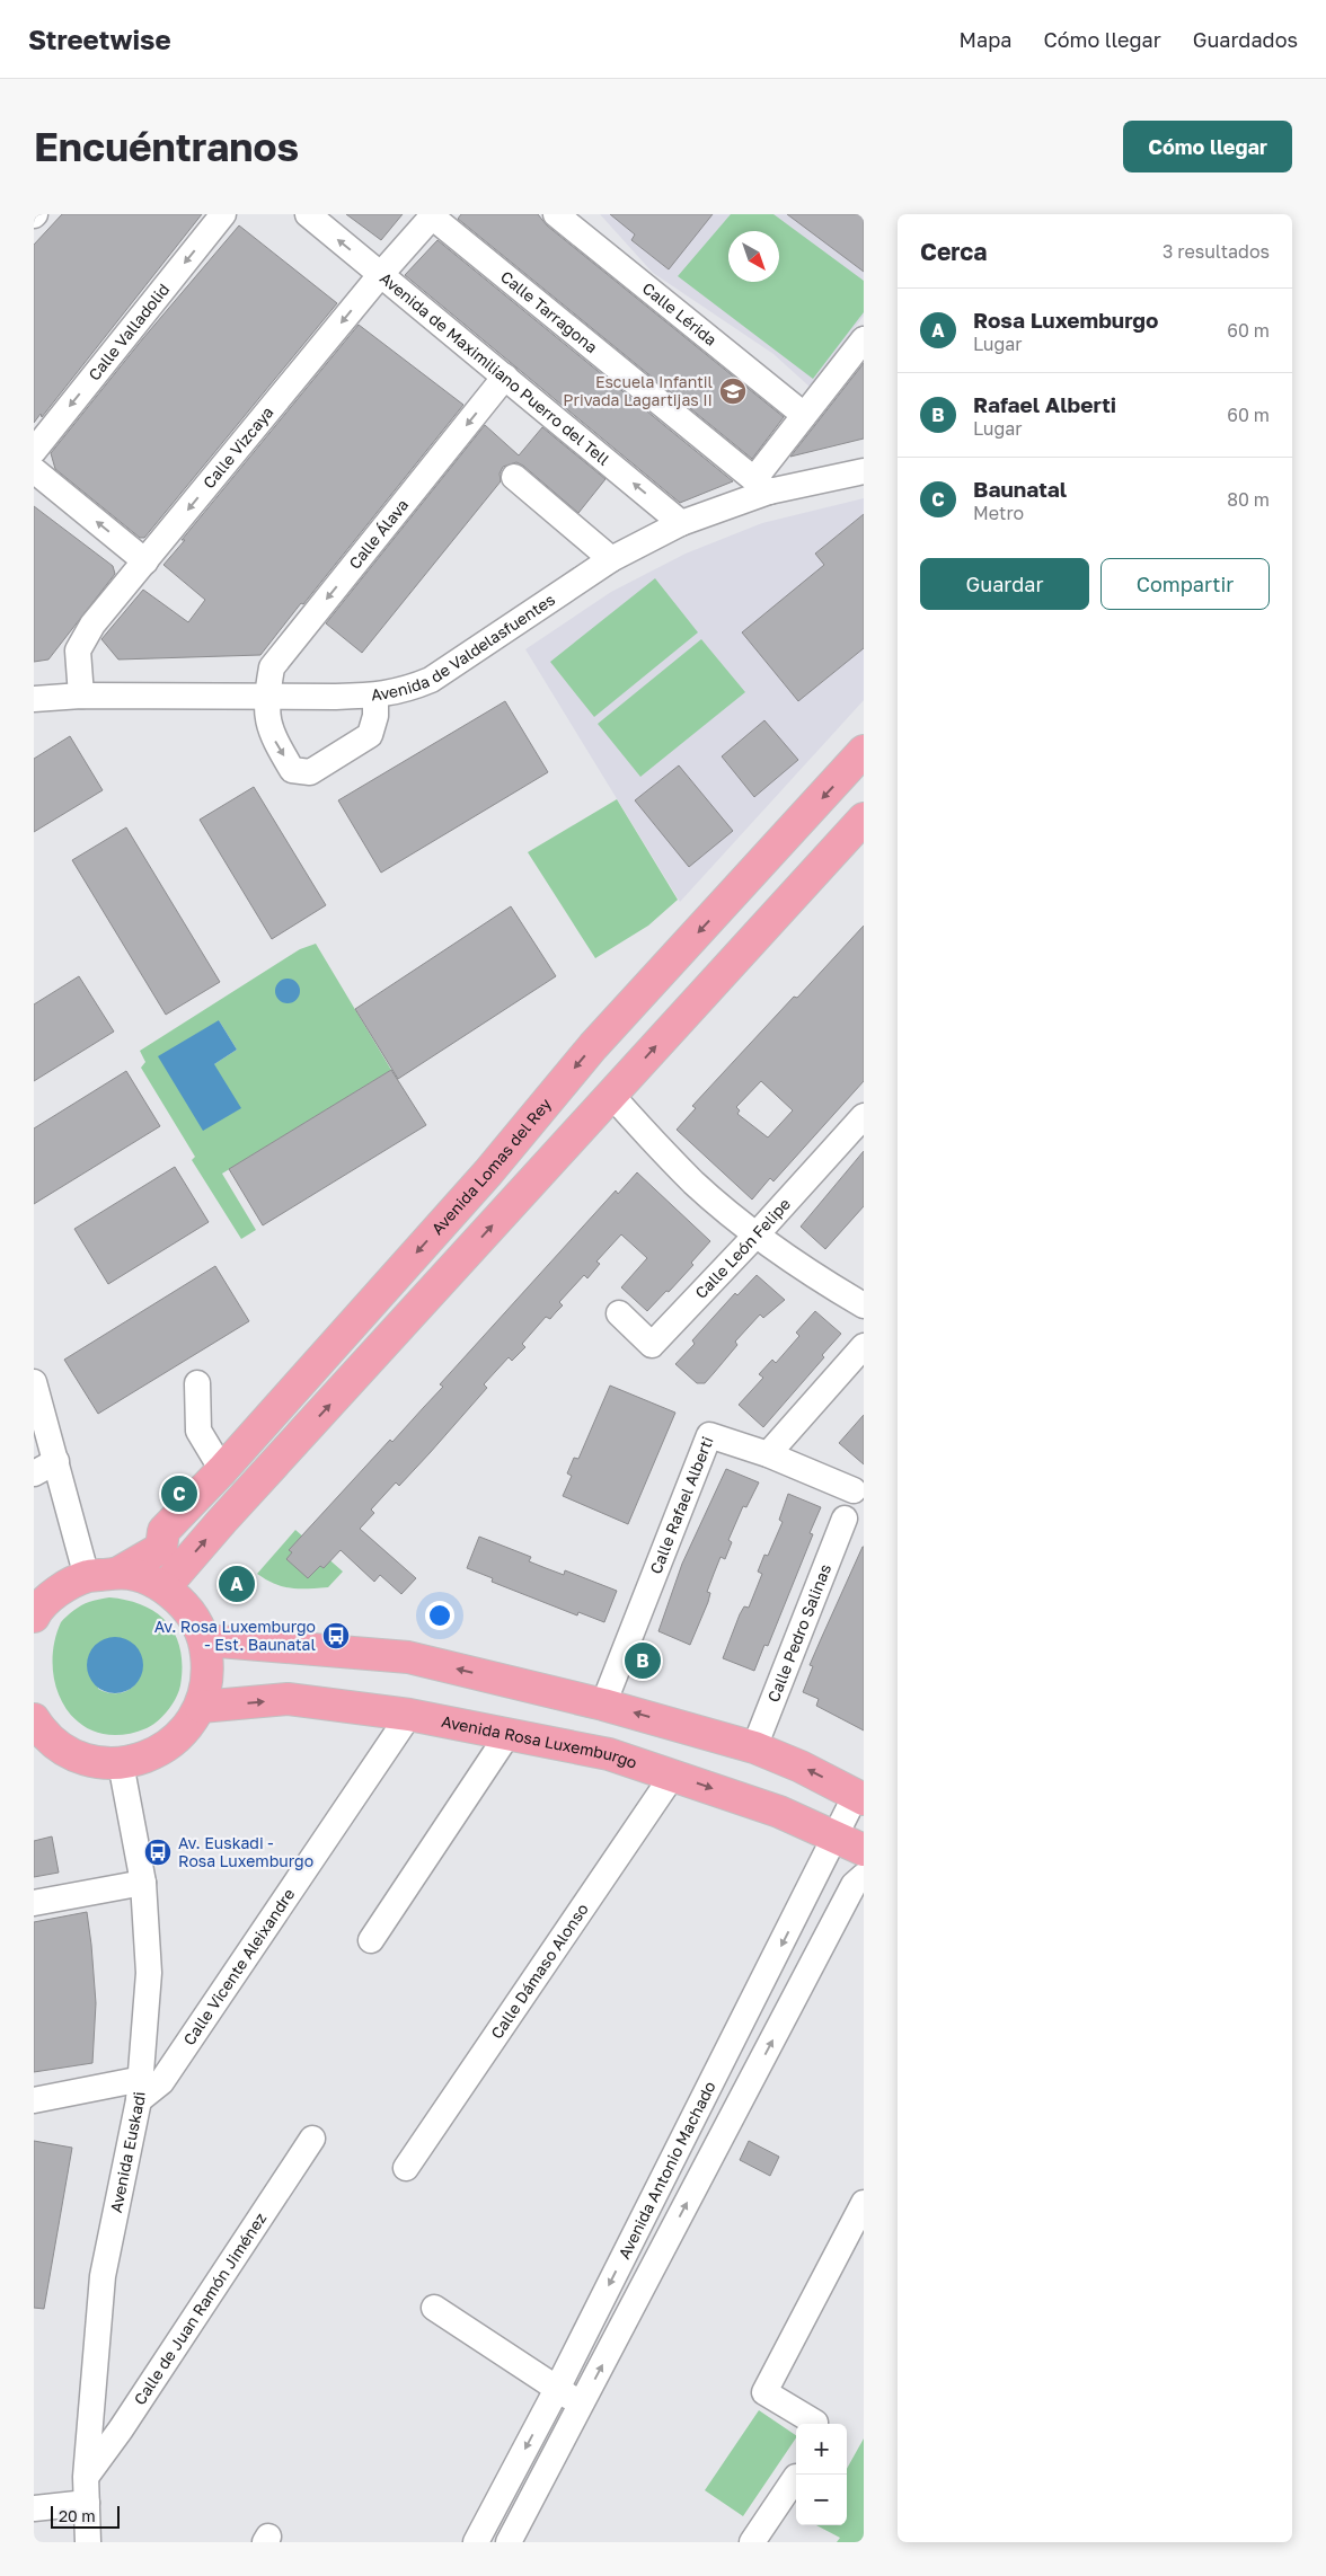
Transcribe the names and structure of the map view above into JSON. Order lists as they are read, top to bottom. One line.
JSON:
{"streets":{"main road":["Avenida Lomas del Rey","Avenida Rosa Luxemburgo"],"street":["Calle Tarragona","Calle Lérida","Calle Valladolid","Avenida de Maximiliano Puerro del Tell","Calle Vizcaya","Calle Álava","Avenida de Valdelasfuentes","Calle León Felipe","Calle Rafael Alberti","Calle Pedro Salinas","Calle Vicente Aleixandre","Calle Dámaso Alonso","Avenida Euskadi","Avenida Antonio Machado","Calle de Juan Ramón Jiménez"]},"crossings":[["Calle Tarragona","Calle Vizcaya"],["Calle Tarragona","Avenida de Valdelasfuentes"],["Avenida de Maximiliano Puerro del Tell","Calle Vizcaya"],["Avenida de Maximiliano Puerro del Tell","Calle Álava"],["Avenida de Maximiliano Puerro del Tell","Avenida de Valdelasfuentes"],["Calle Vizcaya","Avenida de Valdelasfuentes"],["Calle Álava","Avenida de Valdelasfuentes"],["Avenida Rosa Luxemburgo","Calle Vicente Aleixandre"],["Avenida Rosa Luxemburgo","Calle Dámaso Alonso"],["Avenida Rosa Luxemburgo","Avenida Antonio Machado"],["Calle Vicente Aleixandre","Avenida Euskadi"],["Avenida Euskadi","Calle de Juan Ramón Jiménez"]],"one_way":["Calle Valladolid","Calle Vizcaya"],"places":{"school or university":["Escuela Infantil Privada Lagartijas II"],"bus stop":["Av. Rosa Luxemburgo - Est. Baunatal","Av. Euskadi - Rosa Luxemburgo"]},"scale_bar":"20 m","north":"bottom right","page":{"header":"Streetwise","nav":["Mapa","Cómo llegar","Guardados"],"buttons":["Cómo llegar",["Guardar","Compartir"]],"title":"Encuéntranos","heading":["Cerca","3 resultados"],"list":[{"mark":"A","name":"Rosa Luxemburgo","note":"Lugar","value":"60 m"},{"mark":"B","name":"Rafael Alberti","note":"Lugar","value":"60 m"},{"mark":"C","name":"Baunatal","note":"Metro","value":"80 m"}],"pins":["C","A","B"],"map_buttons":["+","−"],"scale":"20 m"}}
